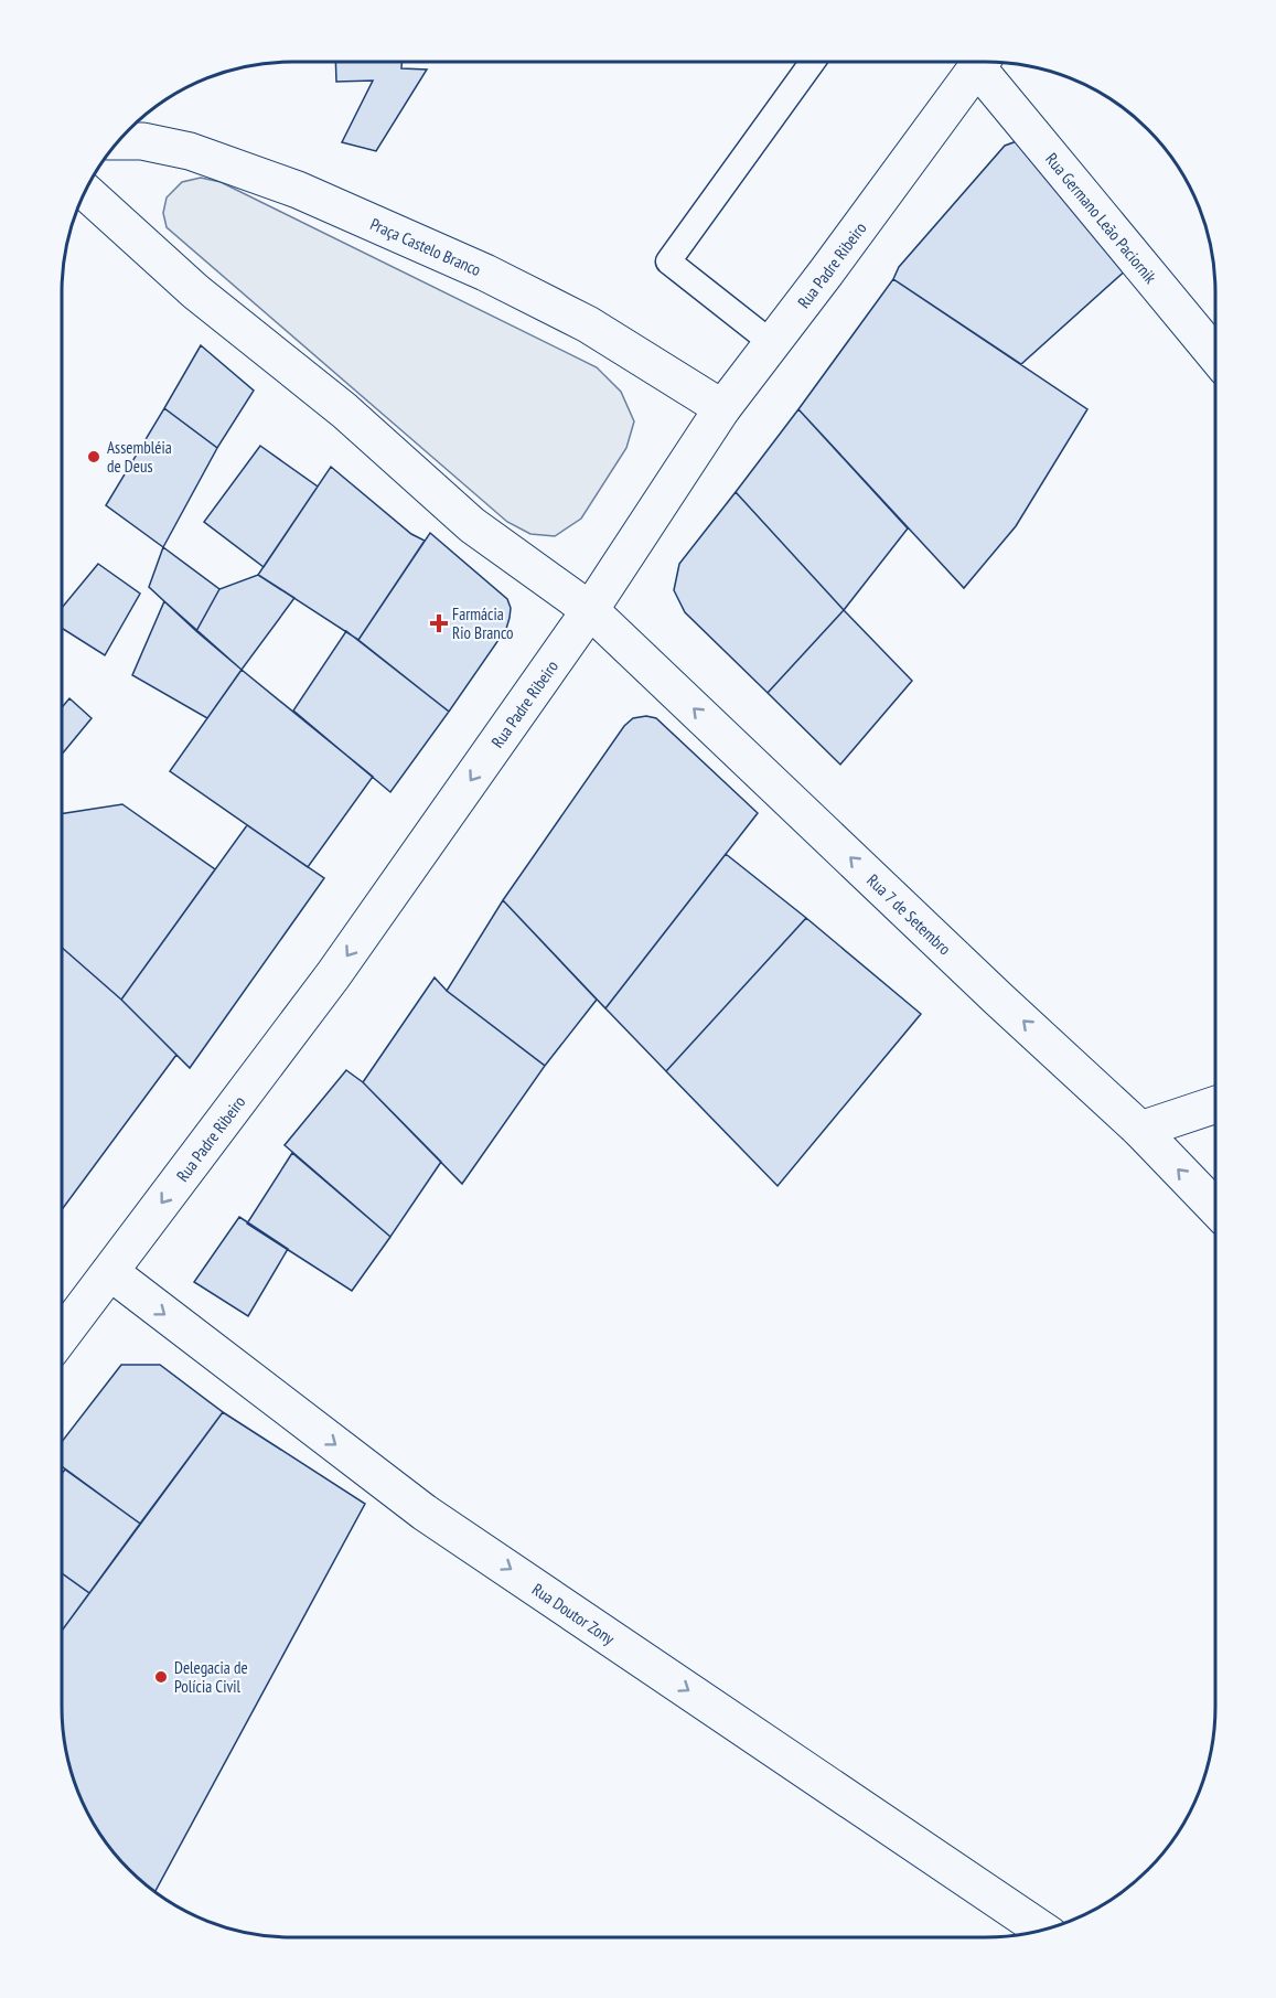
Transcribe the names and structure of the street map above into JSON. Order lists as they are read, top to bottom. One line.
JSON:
{"streets":{"street":["Rua Germano Leão Paciornik","Praça Castelo Branco","Rua Padre Ribeiro","Rua 7 de Setembro","Rua Doutor Zony"]},"crossings":[["Praça Castelo Branco","Rua Padre Ribeiro"],["Rua Padre Ribeiro","Rua 7 de Setembro"],["Rua Padre Ribeiro","Rua Doutor Zony"]],"one_way":["Rua Padre Ribeiro","Rua 7 de Setembro","Rua Doutor Zony"],"places":{"other":["Assembléia de Deus","Delegacia de Polícia Civil"],"health":["Farmácia Rio Branco"]}}
